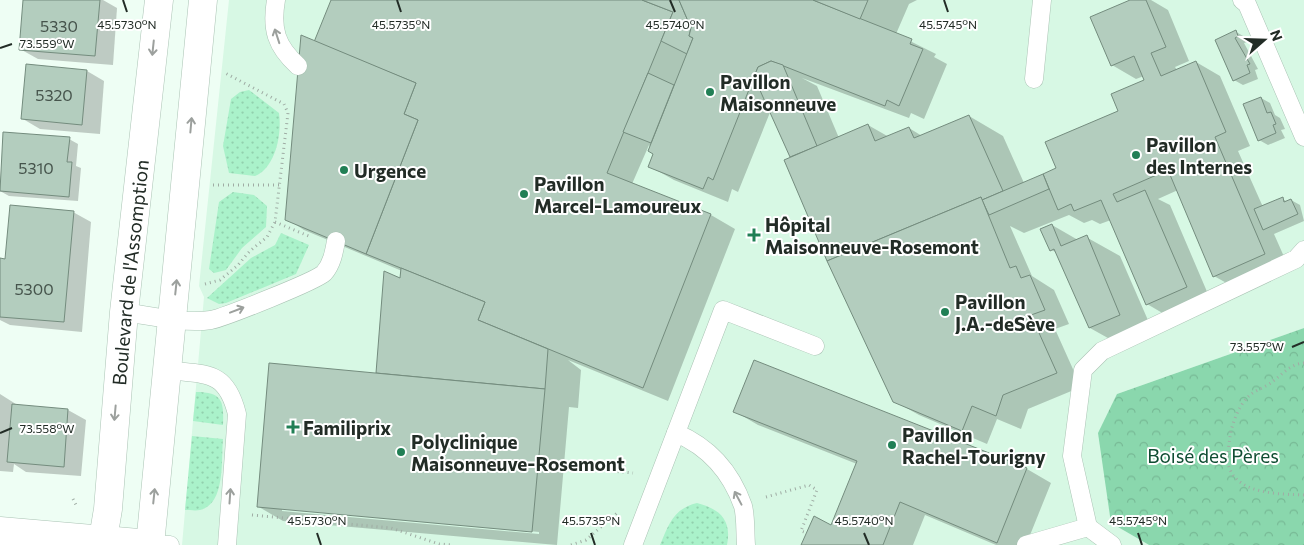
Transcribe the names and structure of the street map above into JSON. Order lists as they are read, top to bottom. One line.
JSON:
{"streets":{"street":["Boulevard de l'Assomption"]},"parks":["Boisé des Pères"],"places":{"other":["Pavillon Maisonneuve","Pavillon des Internes","Urgence","Pavillon Marcel-Lamoureux","Pavillon J.A.-deSève","Pavillon Rachel-Tourigny","Polyclinique Maisonneuve-Rosemont"],"health":["Hôpital Maisonneuve-Rosemont","Familiprix"]},"house_numbers":["5330","5320","5310","5300"],"north":"right","coordinates":["45.5730°N","45.5735°N","45.5740°N","45.5745°N","73.559°W","73.557°W","73.558°W"]}
